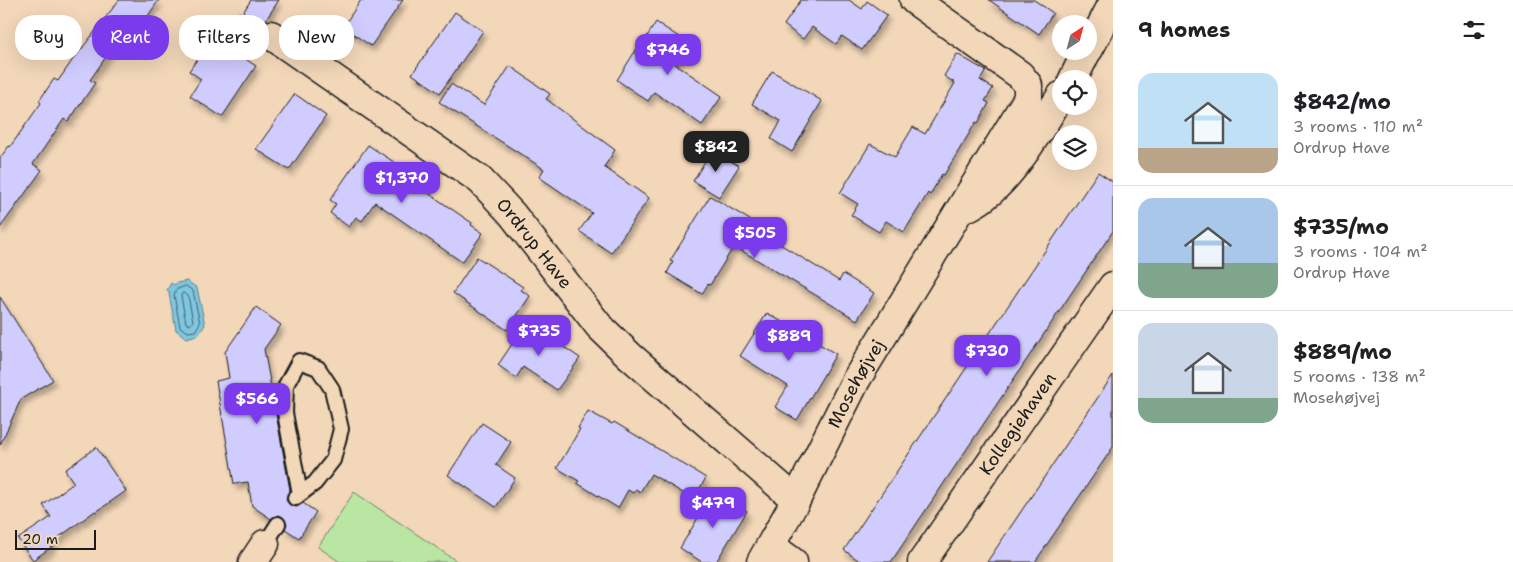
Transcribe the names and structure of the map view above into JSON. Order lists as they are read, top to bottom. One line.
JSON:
{"streets":{"street":["Ordrup Have","Mosehøjvej","Kollegiehaven"]},"crossings":[["Ordrup Have","Mosehøjvej"]],"scale_bar":"20 m","north":"top right","page":{"heading":"9 homes","chip":["Buy","Rent","Filters","New"],"price":["$746","$842","$1,370","$505","$735","$889","$730","$566","$479"],"list":[{"name":"$842/mo","note":"3 rooms · 110 m² · Ordrup Have"},{"name":"$735/mo","note":"3 rooms · 104 m² · Ordrup Have"},{"name":"$889/mo","note":"5 rooms · 138 m² · Mosehøjvej"}],"scale":"20 m"}}
